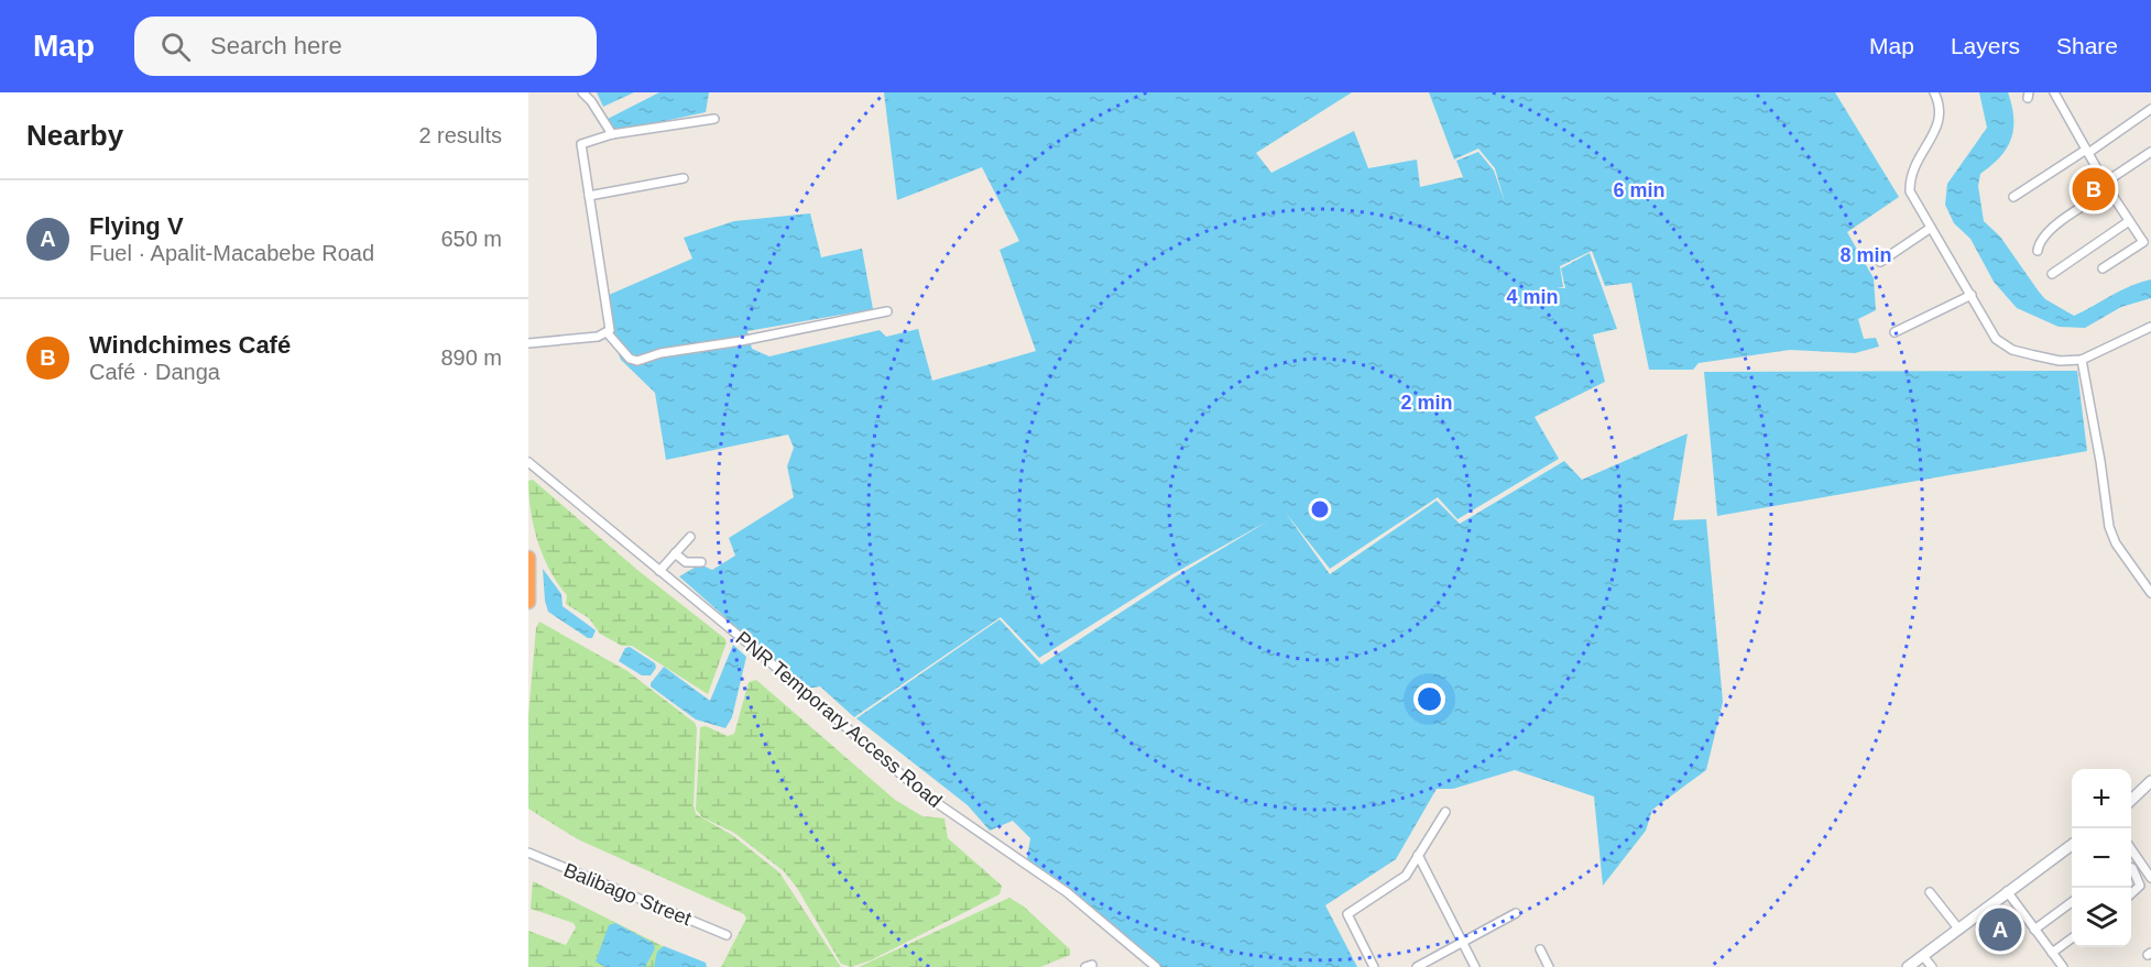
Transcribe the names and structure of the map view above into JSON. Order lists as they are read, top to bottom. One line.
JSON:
{"streets":{"street":["PNR Temporary Access Road","Balibago Street"]},"page":{"header":"Map","search":"Search here","nav":["Map","Layers","Share"],"heading":["Nearby","2 results"],"pins":["B","A"],"list":[{"mark":"A","name":"Flying V","note":"Fuel · Apalit-Macabebe Road","value":"650 m"},{"mark":"B","name":"Windchimes Café","note":"Café · Danga","value":"890 m"}],"map_buttons":["+","−"]},"rings":["6 min","8 min","4 min","2 min"]}
